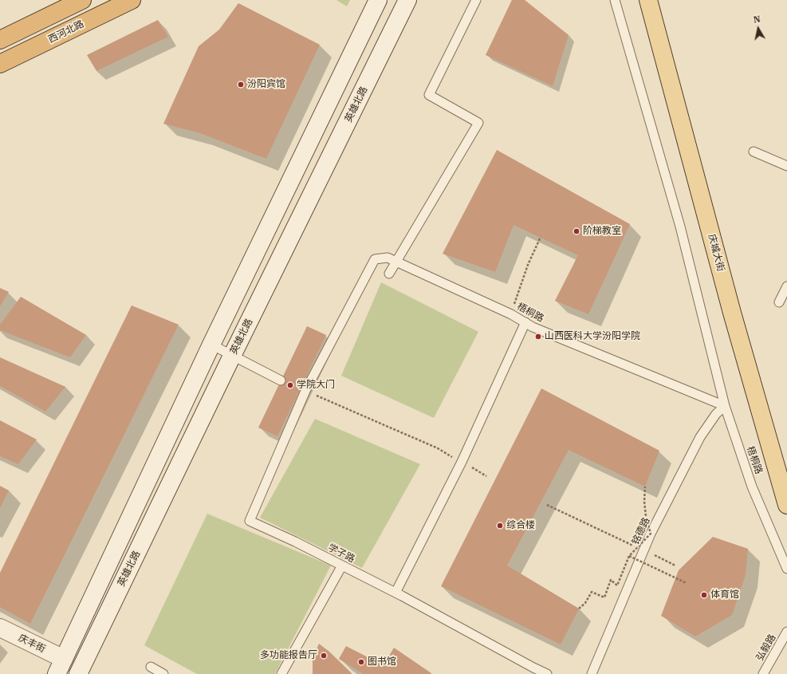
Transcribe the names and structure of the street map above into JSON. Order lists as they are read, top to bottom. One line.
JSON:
{"streets":{"highway":["西河北路"],"main road":["英雄北路","庆城大街","庆丰街"],"lane":["梧桐路","铭德路","学子路","弘毅路"]},"crossings":[["梧桐路","铭德路"],["梧桐路","学子路"]],"places":["汾阳宾馆","阶梯教室","山西医科大学汾阳学院","学院大门","综合楼","体育馆","多功能报告厅","图书馆"],"north":"top"}
